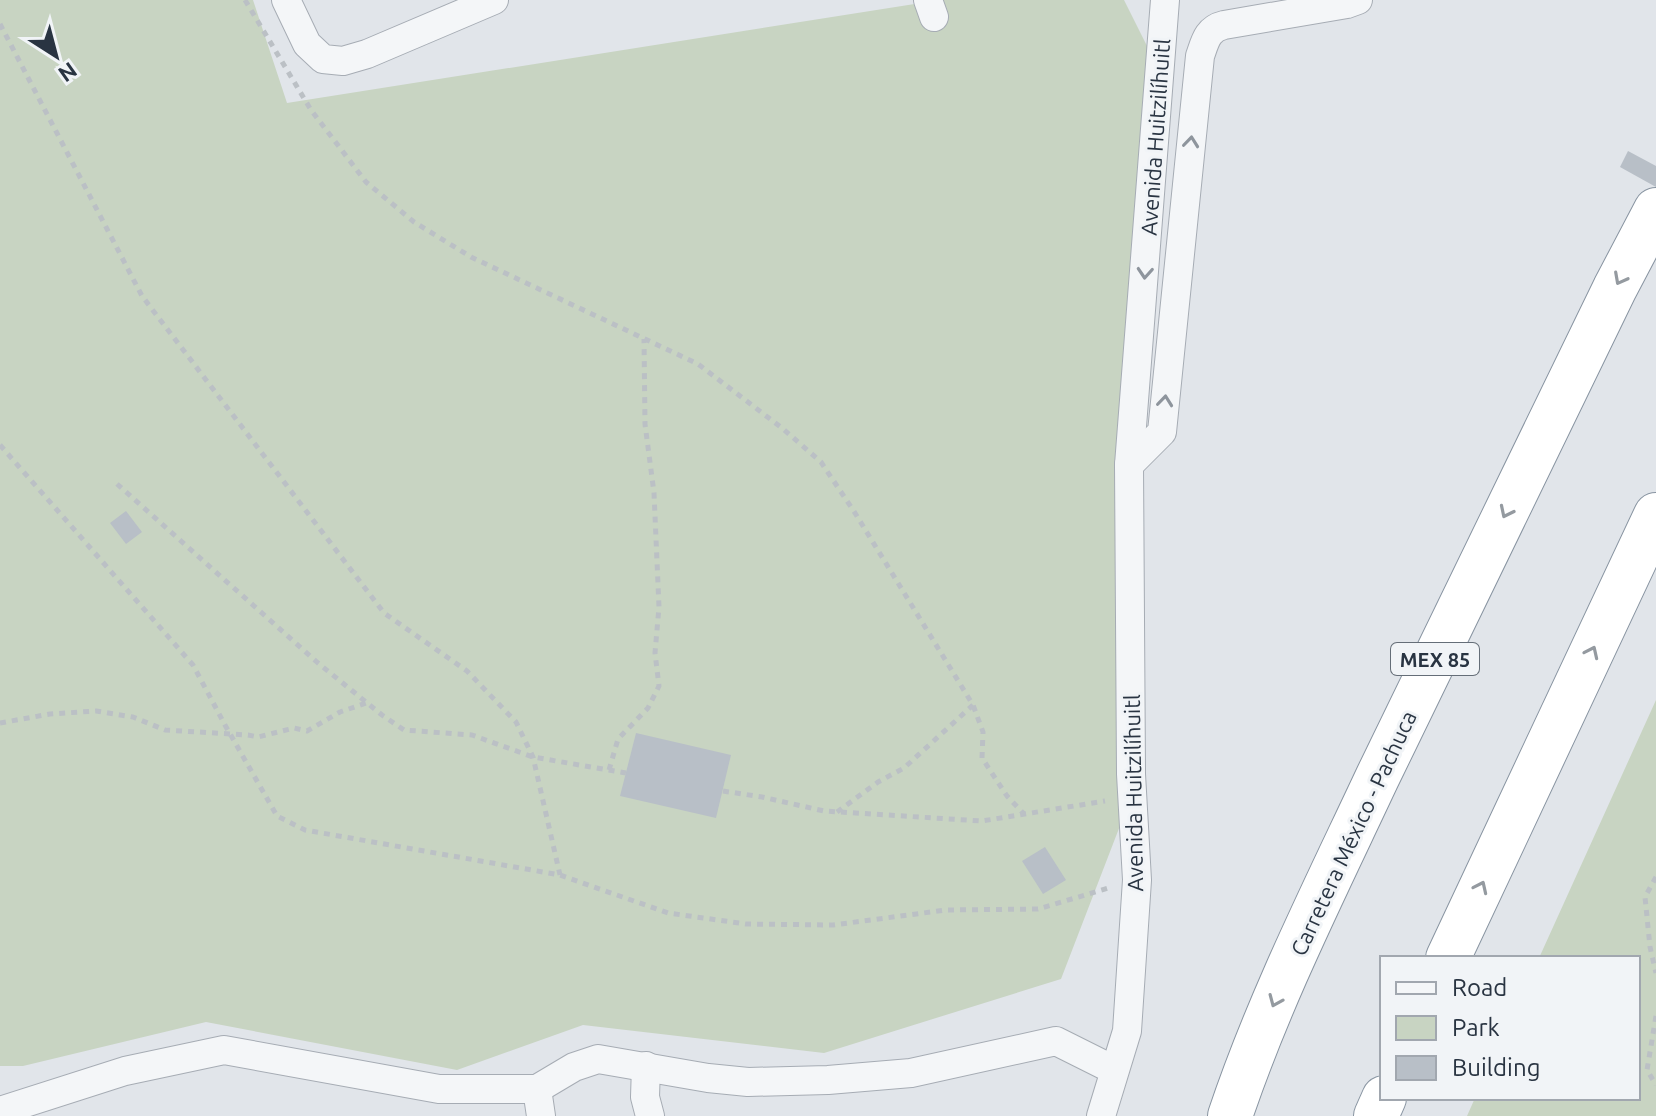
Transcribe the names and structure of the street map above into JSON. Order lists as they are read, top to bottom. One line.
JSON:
{"streets":{"highway":["MEX 85","Carretera México - Pachuca"],"street":["Avenida Huitzilíhuitl"]},"legend":["Road","Park","Building"],"north":"bottom right"}
